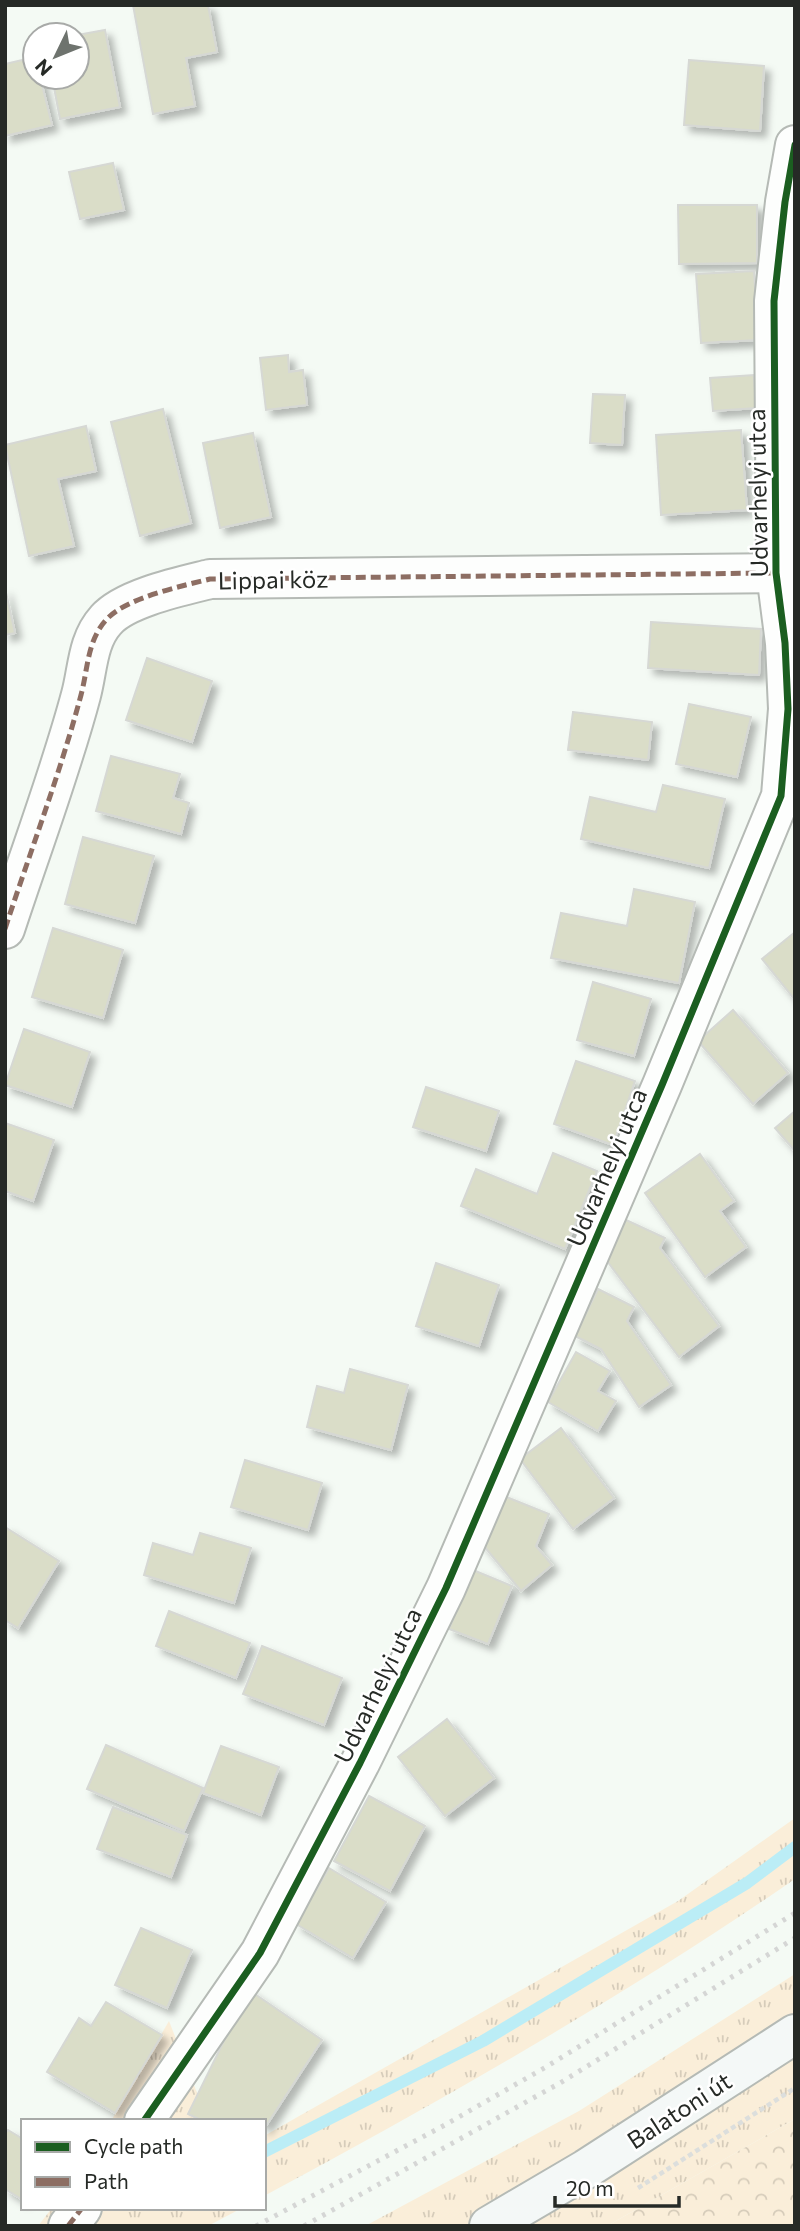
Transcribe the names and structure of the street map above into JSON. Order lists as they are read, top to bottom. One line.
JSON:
{"streets":{"main road":["Balatoni út"],"street":["Udvarhelyi utca","Lippai köz"]},"crossings":[["Udvarhelyi utca","Lippai köz"]],"legend":["Cycle path","Path"],"scale_bar":"20 m","north":"bottom left"}
